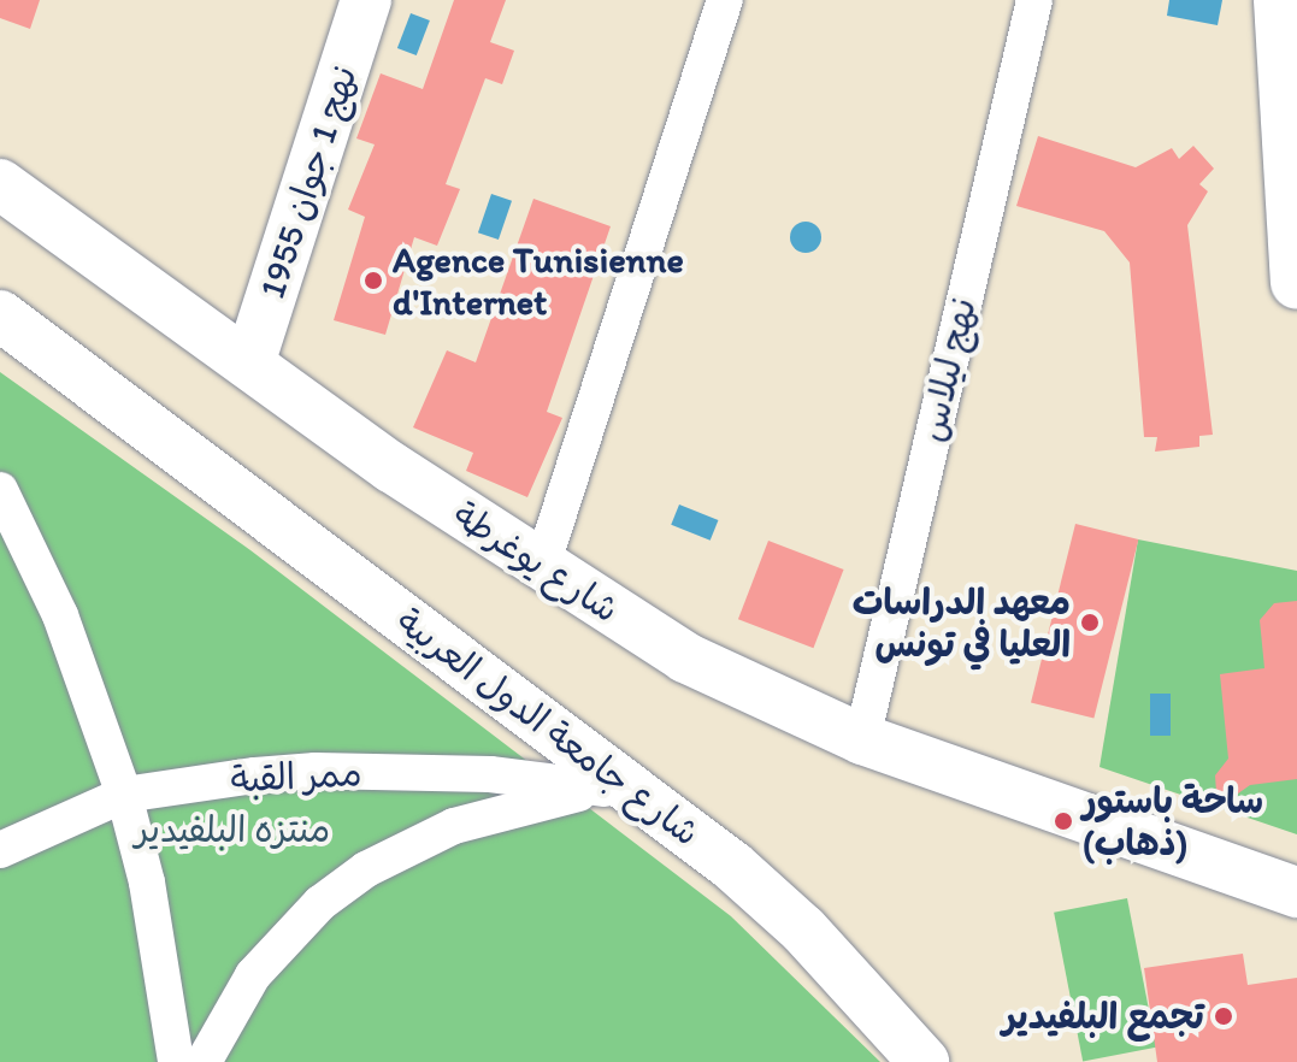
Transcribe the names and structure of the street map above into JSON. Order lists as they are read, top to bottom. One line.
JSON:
{"streets":{"street":["نهج 1 جوان 1955","نهج ليلاس","شارع يوغرطة","شارع جامعة الدول العربية","ممر القبة"]},"crossings":[["نهج 1 جوان 1955","شارع يوغرطة"],["نهج ليلاس","شارع يوغرطة"],["شارع جامعة الدول العربية","ممر القبة"]],"parks":["منتزه البلفيدير"],"places":["Agence Tunisienne d'Internet","معهد الدراسات العليا في تونس","ساحة باستور (ذهاب)","تجمع البلفيدير"]}
